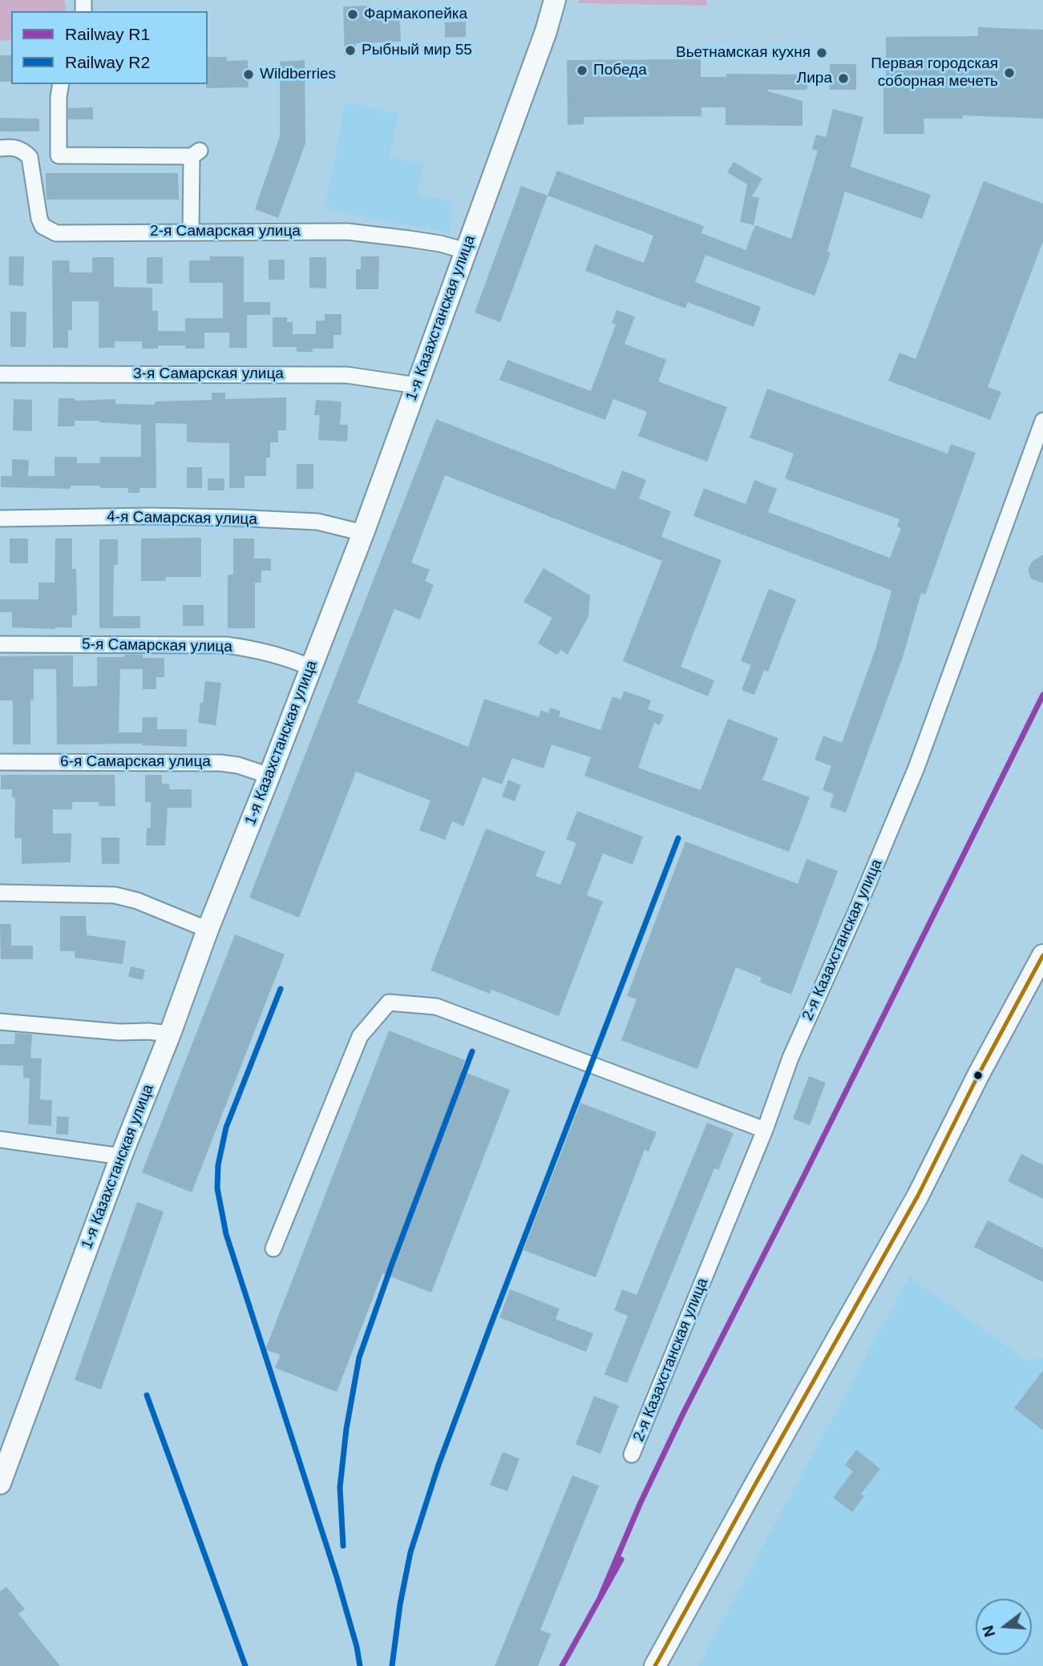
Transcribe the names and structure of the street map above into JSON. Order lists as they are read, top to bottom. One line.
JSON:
{"streets":{"street":["2-я Самарская улица","1-я Казахстанская улица","3-я Самарская улица","4-я Самарская улица","5-я Самарская улица","6-я Самарская улица","2-я Казахстанская улица"]},"crossings":[["2-я Самарская улица","1-я Казахстанская улица"],["1-я Казахстанская улица","3-я Самарская улица"],["1-я Казахстанская улица","4-я Самарская улица"],["1-я Казахстанская улица","5-я Самарская улица"],["1-я Казахстанская улица","6-я Самарская улица"]],"places":["Фармакопейка","Рыбный мир 55","Вьетнамская кухня","Победа","Первая городская соборная мечеть","Wildberries","Лира"],"lines":["rail line R1","rail line R2"],"legend":["Railway R1","Railway R2"],"north":"left"}
